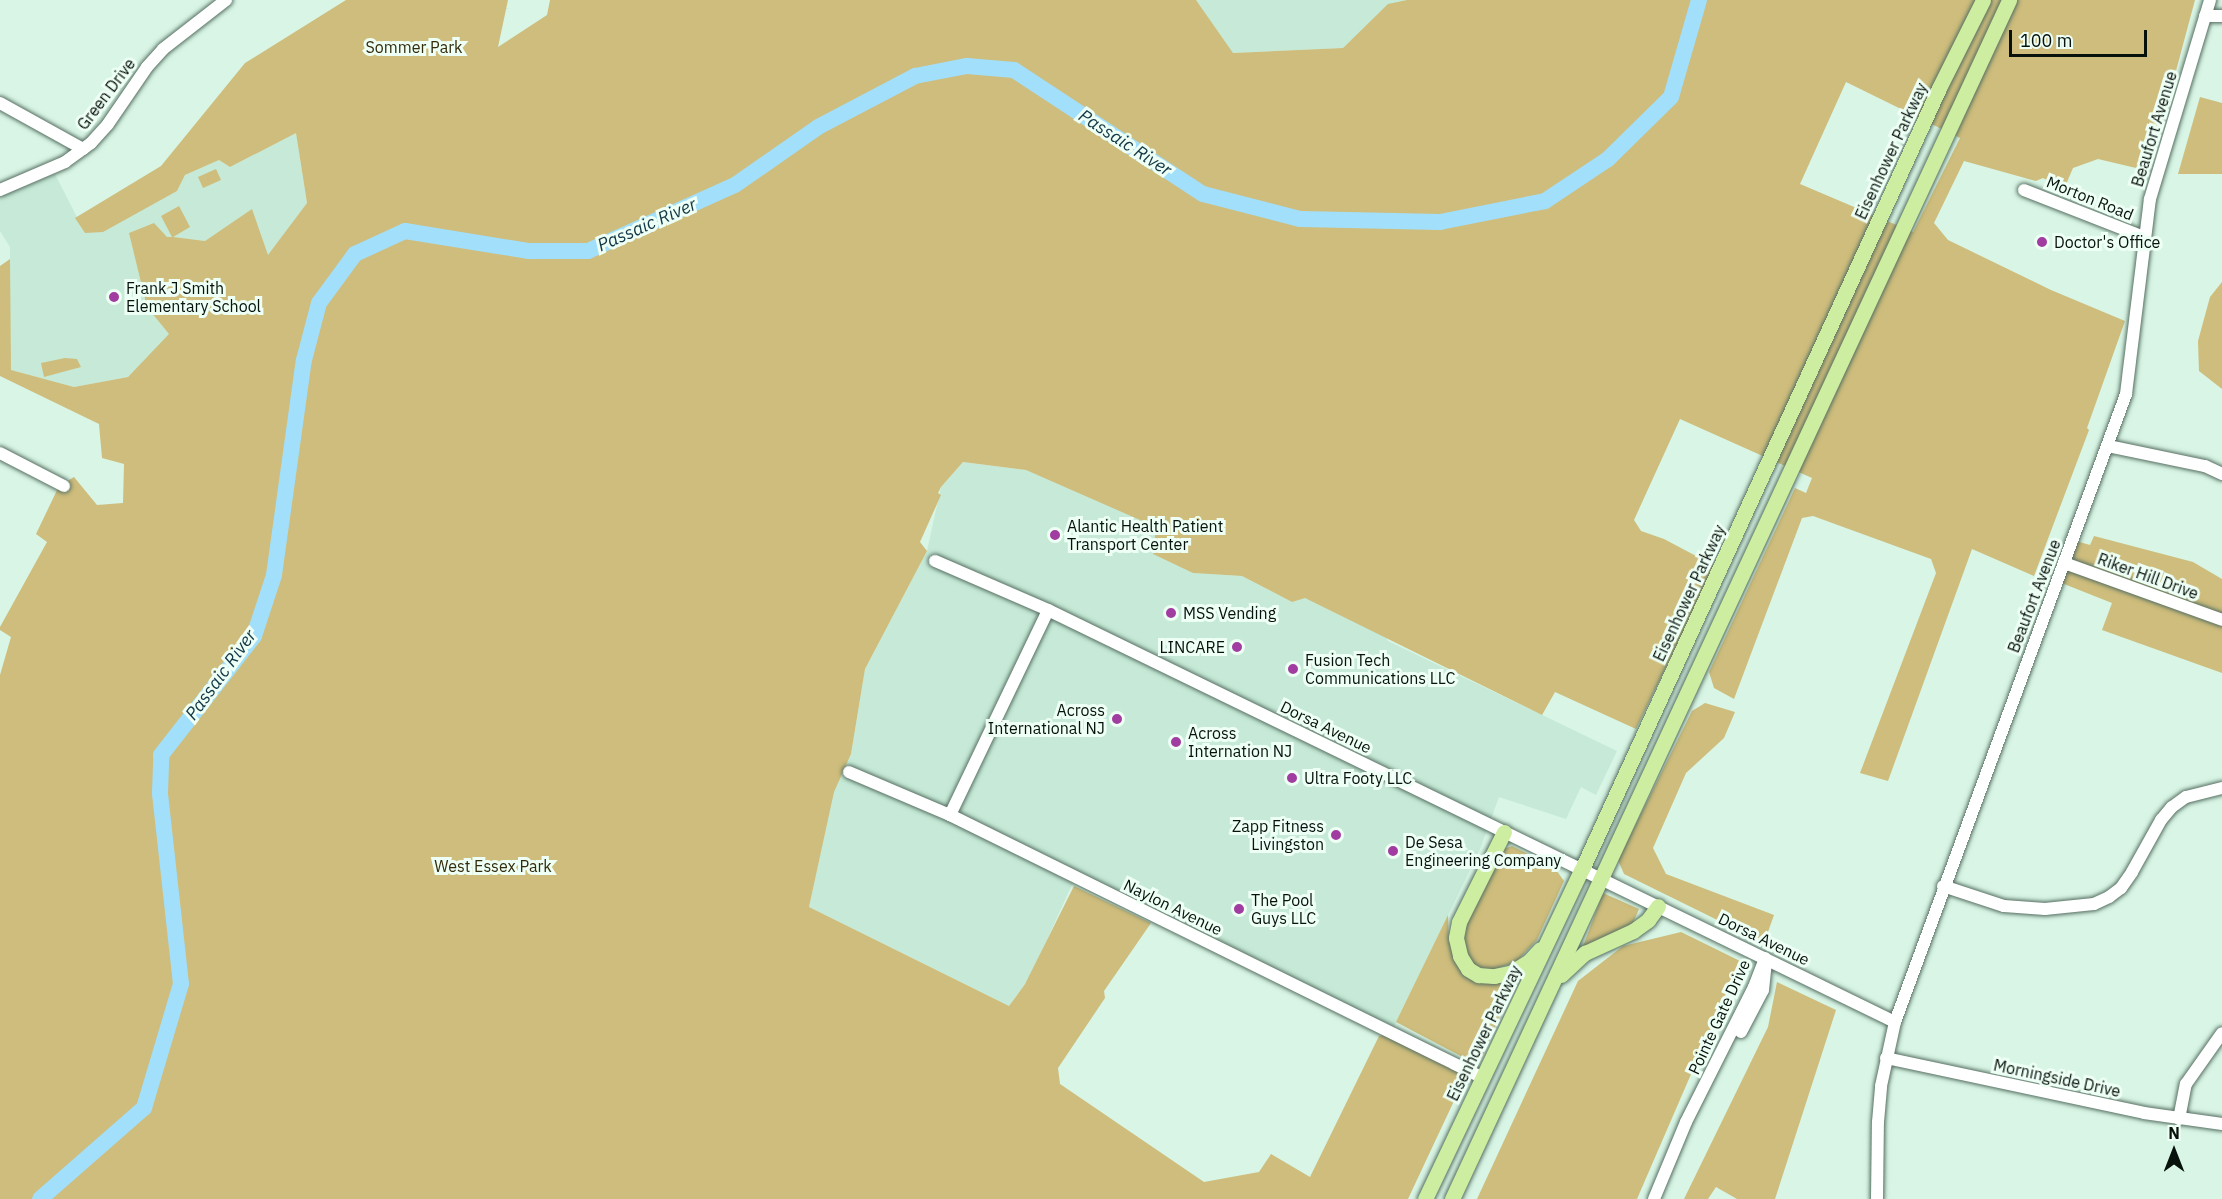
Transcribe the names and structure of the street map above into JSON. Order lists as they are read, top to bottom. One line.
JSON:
{"streets":{"main road":["Eisenhower Parkway"],"street":["Green Drive","Beaufort Avenue","Morton Road","Riker Hill Drive","Dorsa Avenue","Naylon Avenue","Pointe Gate Drive","Morningside Drive"]},"crossings":[["Beaufort Avenue","Morton Road"],["Beaufort Avenue","Riker Hill Drive"],["Beaufort Avenue","Dorsa Avenue"],["Beaufort Avenue","Morningside Drive"],["Eisenhower Parkway","Dorsa Avenue"],["Eisenhower Parkway","Naylon Avenue"],["Dorsa Avenue","Pointe Gate Drive"]],"water":["Passaic River"],"parks":["Sommer Park","West Essex Park"],"places":["Doctor's Office","Frank J Smith Elementary School","Alantic Health Patient Transport Center","MSS Vending","LINCARE","Fusion Tech Communications LLC","Across International NJ","Across Internation NJ","Ultra Footy LLC","Zapp Fitness Livingston","De Sesa Engineering Company","The Pool Guys LLC"],"scale_bar":"100 m","north":"top"}
